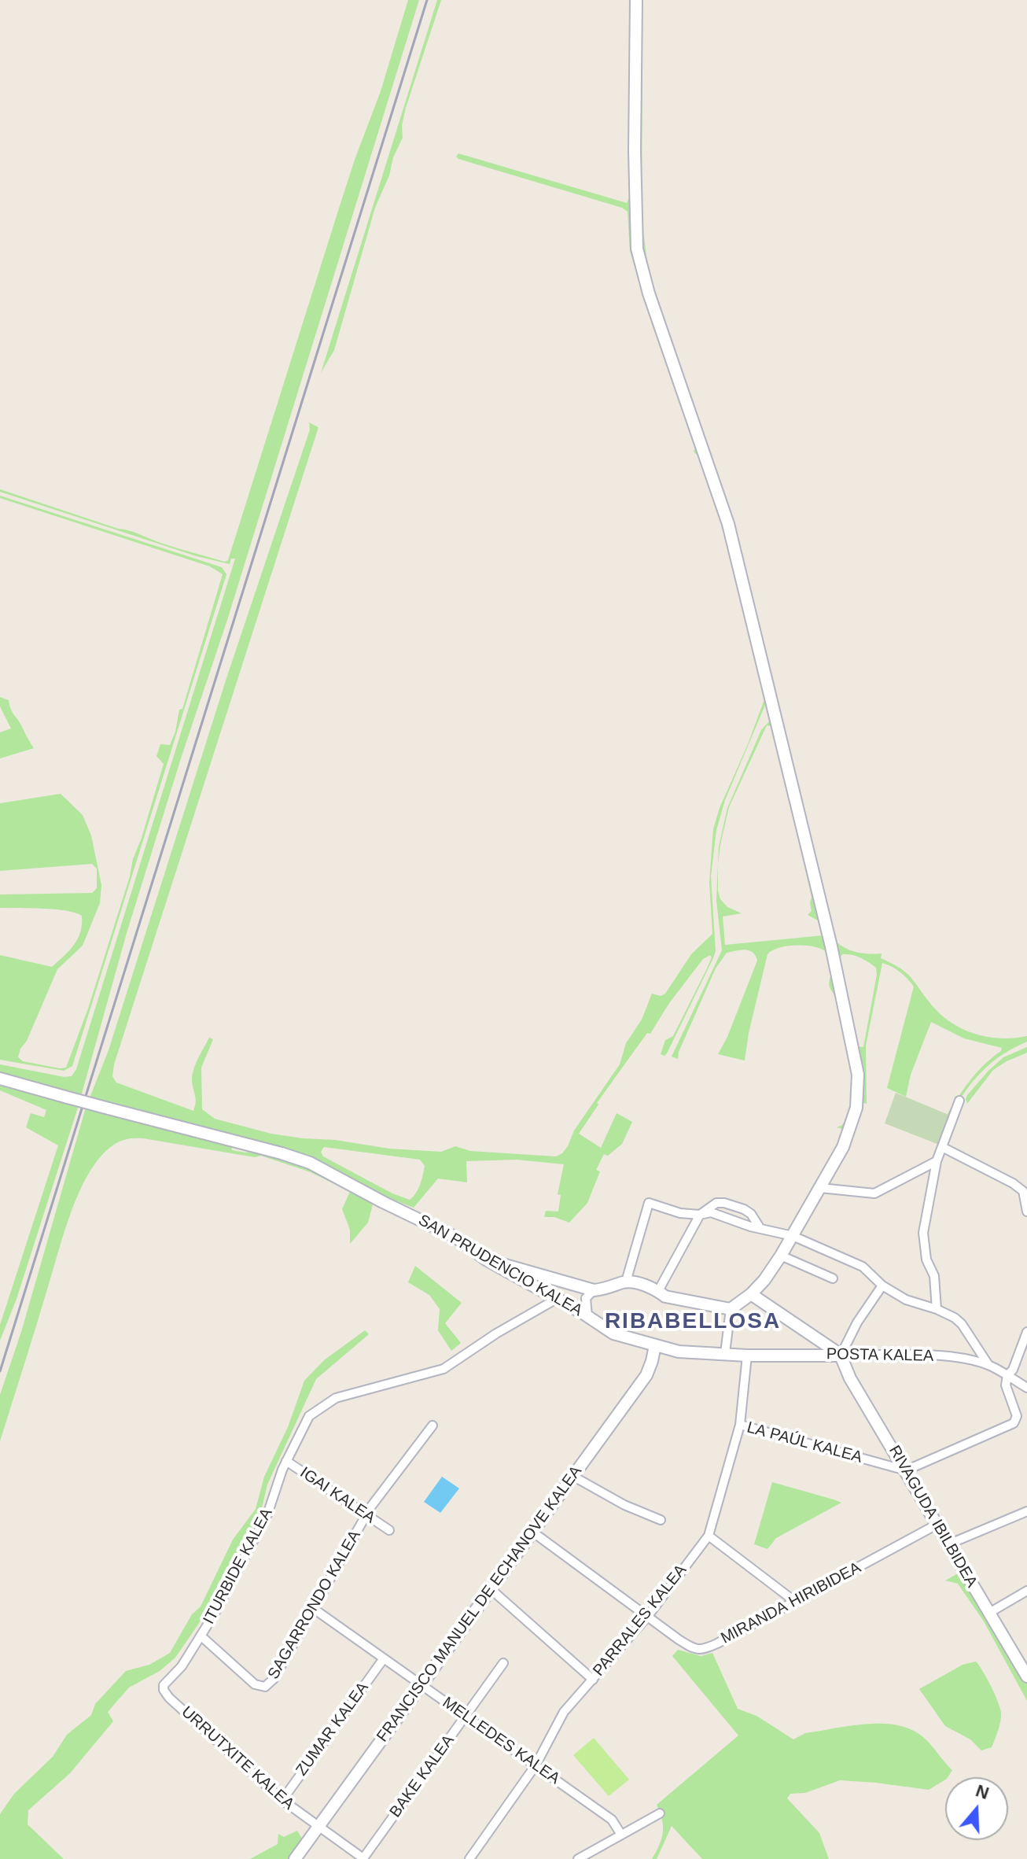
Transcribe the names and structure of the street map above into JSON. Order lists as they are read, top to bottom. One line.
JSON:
{"streets":{"street":["SAN PRUDENCIO KALEA","POSTA KALEA","LA PAÚL KALEA","IGAI KALEA","RIVAGUDA IBILBIDEA","ITURBIDE KALEA","MIRANDA HIRIBIDEA","FRANCISCO MANUEL DE ECHANOVE KALEA","SAGARRONDO KALEA","PARRALES KALEA","ZUMAR KALEA","MELLEDES KALEA","URRUTXITE KALEA","BAKE KALEA"]},"crossings":[["SAN PRUDENCIO KALEA","POSTA KALEA"],["SAN PRUDENCIO KALEA","ITURBIDE KALEA"],["SAN PRUDENCIO KALEA","FRANCISCO MANUEL DE ECHANOVE KALEA"],["POSTA KALEA","RIVAGUDA IBILBIDEA"],["POSTA KALEA","PARRALES KALEA"],["LA PAÚL KALEA","RIVAGUDA IBILBIDEA"],["LA PAÚL KALEA","PARRALES KALEA"],["IGAI KALEA","ITURBIDE KALEA"],["IGAI KALEA","SAGARRONDO KALEA"],["RIVAGUDA IBILBIDEA","MIRANDA HIRIBIDEA"],["ITURBIDE KALEA","SAGARRONDO KALEA"],["ITURBIDE KALEA","URRUTXITE KALEA"],["MIRANDA HIRIBIDEA","FRANCISCO MANUEL DE ECHANOVE KALEA"],["MIRANDA HIRIBIDEA","PARRALES KALEA"],["FRANCISCO MANUEL DE ECHANOVE KALEA","MELLEDES KALEA"],["FRANCISCO MANUEL DE ECHANOVE KALEA","URRUTXITE KALEA"],["SAGARRONDO KALEA","MELLEDES KALEA"],["PARRALES KALEA","MELLEDES KALEA"],["ZUMAR KALEA","MELLEDES KALEA"],["ZUMAR KALEA","URRUTXITE KALEA"],["MELLEDES KALEA","BAKE KALEA"],["URRUTXITE KALEA","BAKE KALEA"]],"districts":["RIBABELLOSA"],"north":"top"}
